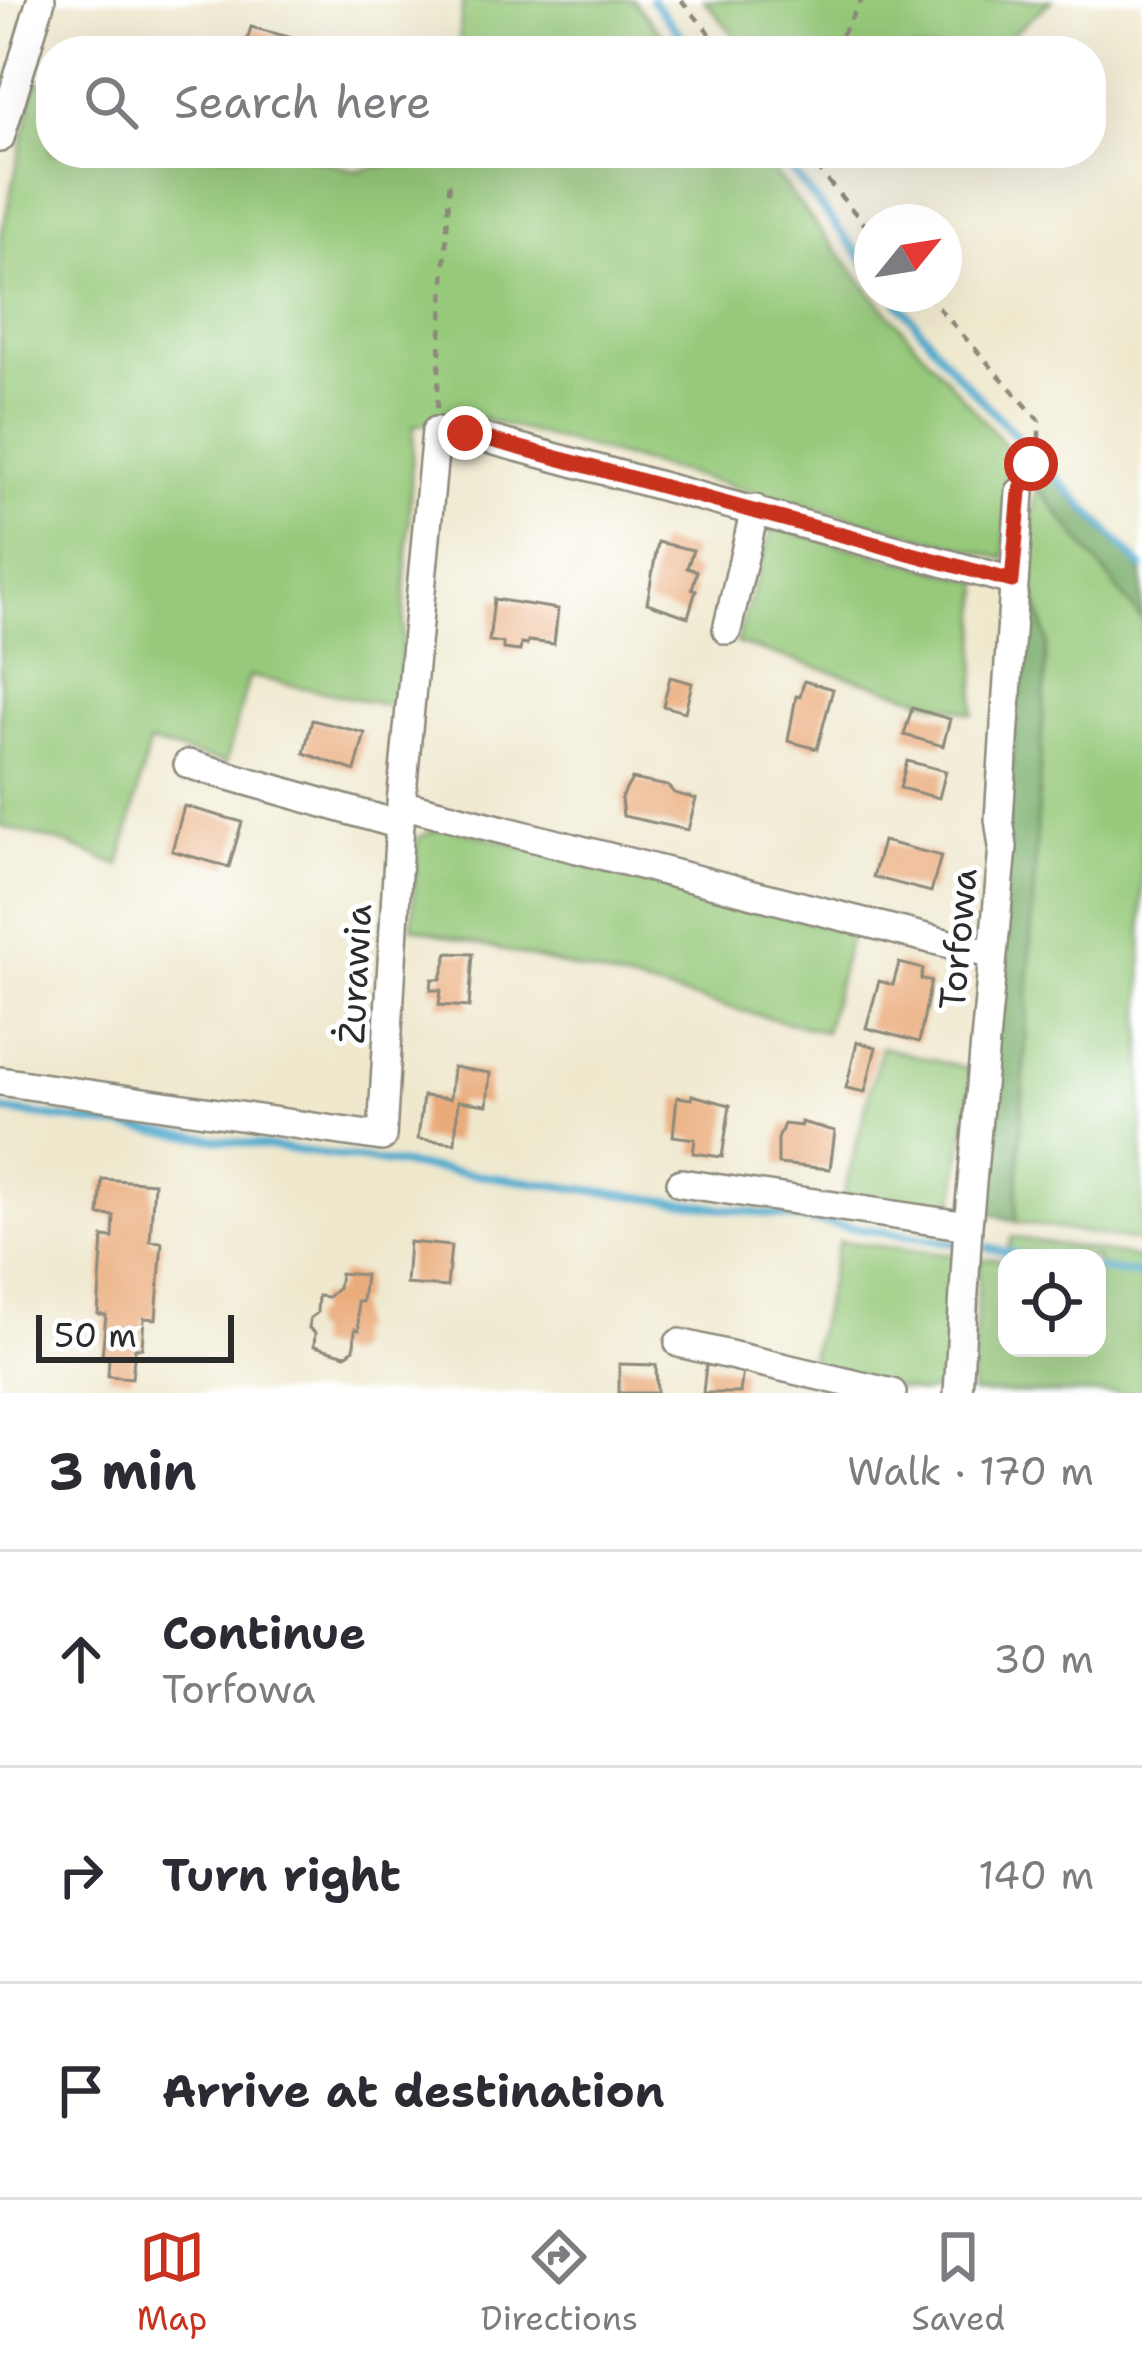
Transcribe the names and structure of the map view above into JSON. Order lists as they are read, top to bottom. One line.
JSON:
{"streets":{"street":["Torfowa","Żurawia"]},"scale_bar":"50 m","north":"top right","page":{"search":"Search here","scale":"50 m","heading":["3 min","Walk · 170 m"],"list":[["Continue","Torfowa","30 m"],["Turn right","140 m"],"Arrive at destination"],"nav":["Map","Directions","Saved"]}}
